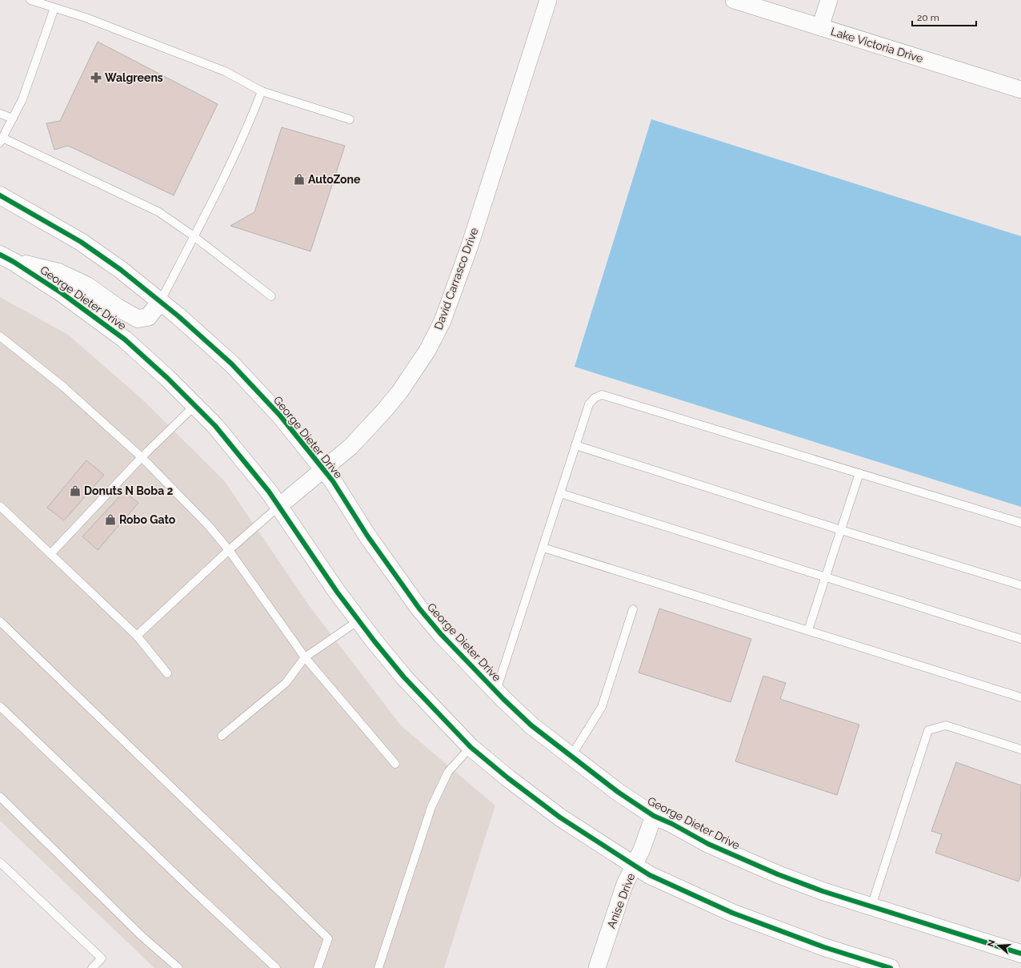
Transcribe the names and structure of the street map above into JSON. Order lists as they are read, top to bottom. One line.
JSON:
{"streets":{"main road":["George Dieter Drive"],"street":["Lake Victoria Drive","David Carrasco Drive","Anise Drive"]},"crossings":[["David Carrasco Drive","George Dieter Drive"],["George Dieter Drive","Anise Drive"]],"places":{"pharmacy":["Walgreens"],"shop":["AutoZone","Donuts N Boba 2","Robo Gato"]},"scale_bar":"20 m","north":"left"}
